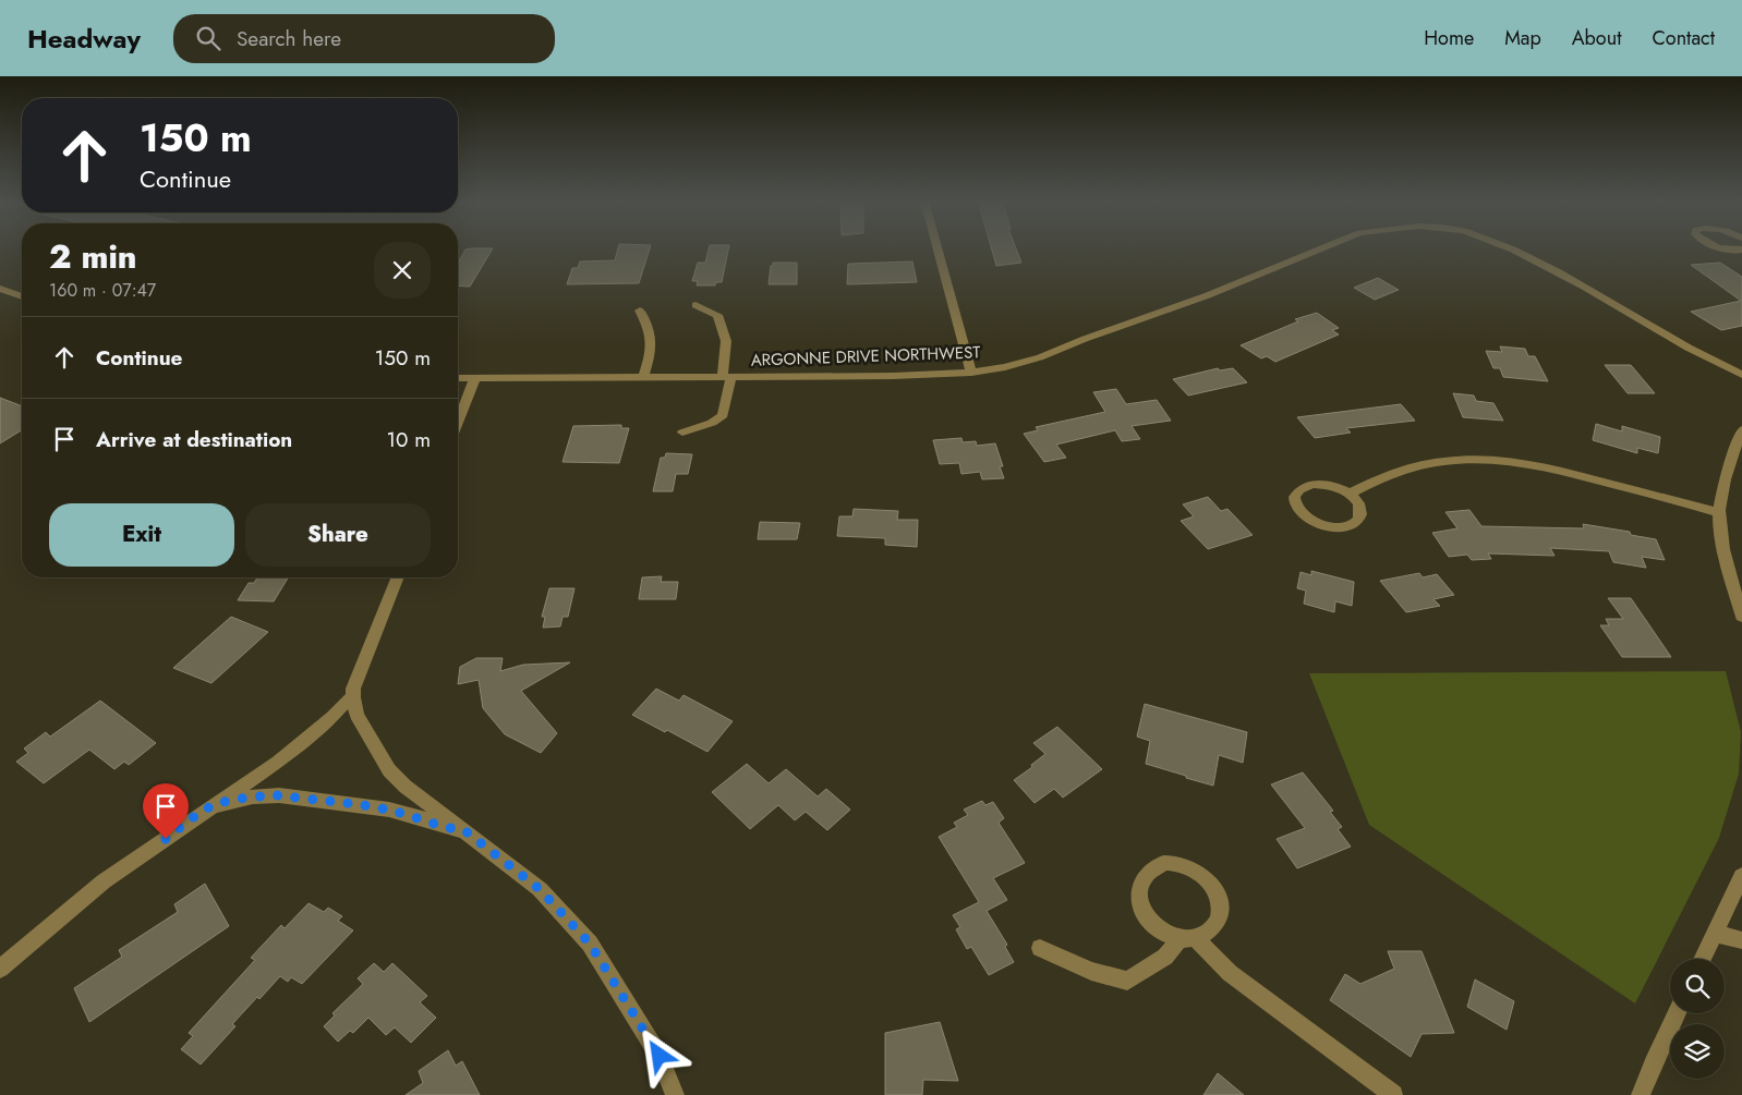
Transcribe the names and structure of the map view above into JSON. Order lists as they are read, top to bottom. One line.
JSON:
{"streets":{"street":["ARGONNE DRIVE NORTHWEST"]},"page":{"header":"Headway","search":"Search here","nav":["Home","Map","About","Contact"],"turn":["150 m","Continue"],"heading":["2 min","160 m · 07:47"],"list":[{"name":"Continue","value":"150 m"},{"name":"Arrive at destination","value":"10 m"}],"buttons":["Exit","Share"]}}
